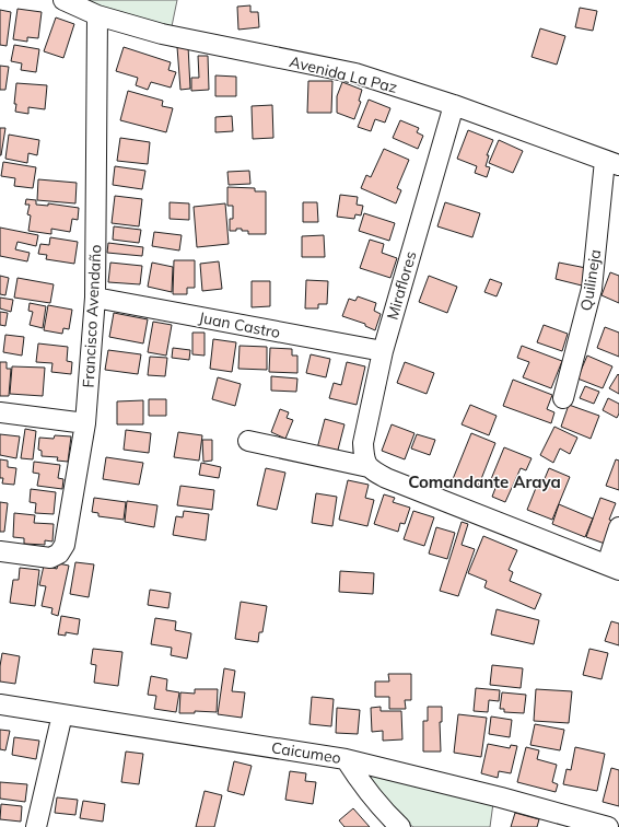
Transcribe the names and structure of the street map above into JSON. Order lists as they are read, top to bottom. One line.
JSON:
{"streets":{"street":["Avenida La Paz","Quilineja","Miraflores","Francisco Avendaño","Juan Castro","Caicumeo"]},"crossings":[["Avenida La Paz","Quilineja"],["Avenida La Paz","Miraflores"],["Avenida La Paz","Francisco Avendaño"],["Miraflores","Juan Castro"],["Francisco Avendaño","Juan Castro"]],"districts":["Comandante Araya"]}
